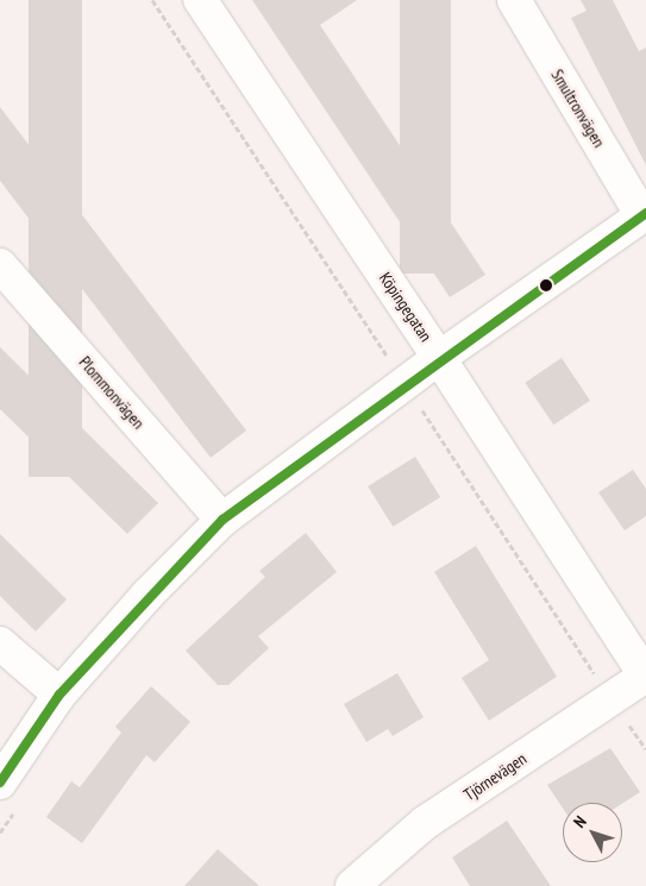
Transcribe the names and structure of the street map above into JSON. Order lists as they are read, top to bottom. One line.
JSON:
{"streets":{"street":["Smultronvägen","Köpingegatan","Plommonvägen","Tjörnevägen"]},"crossings":[["Köpingegatan","Tjörnevägen"]],"north":"top left"}
